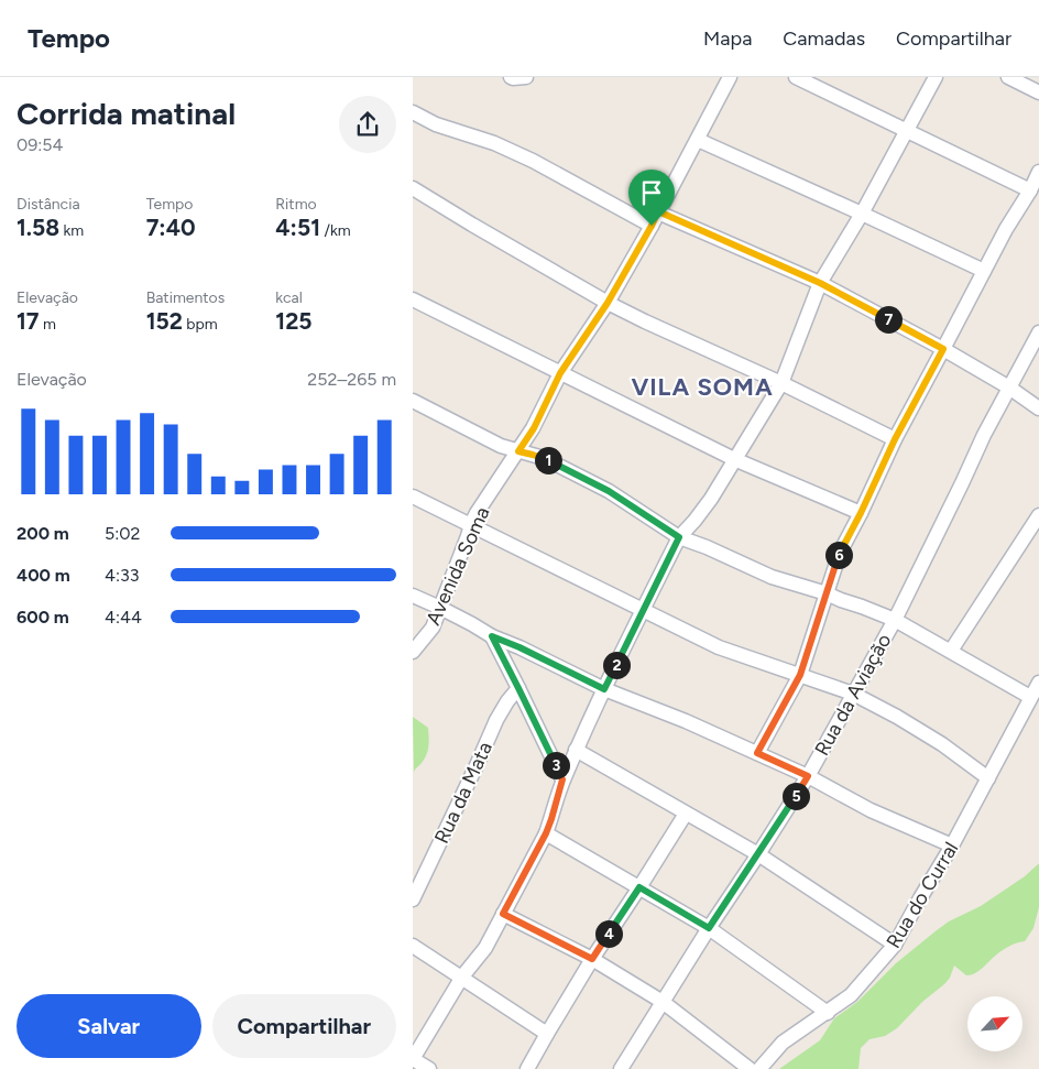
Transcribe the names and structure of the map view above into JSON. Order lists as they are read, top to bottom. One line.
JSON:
{"streets":{"street":["Avenida Soma","Rua da Aviação","Rua da Mata","Rua do Curral"]},"districts":["VILA SOMA"],"north":"top right","page":{"header":"Tempo","nav":["Mapa","Camadas","Compartilhar"],"heading":["Corrida matinal","09:54"],"stats":[["Distância","1.58 km"],["Tempo","7:40"],["Ritmo","4:51 /km"],["Elevação","17 m"],["Batimentos","152 bpm"],["kcal","125"]],"pins":["7","1","6","2","3","5","4"],"chart":["Elevação","252–265 m"],"list":[{"name":"200 m","note":"5:02"},{"name":"400 m","note":"4:33"},{"name":"600 m","note":"4:44"}],"buttons":["Salvar","Compartilhar"]}}
